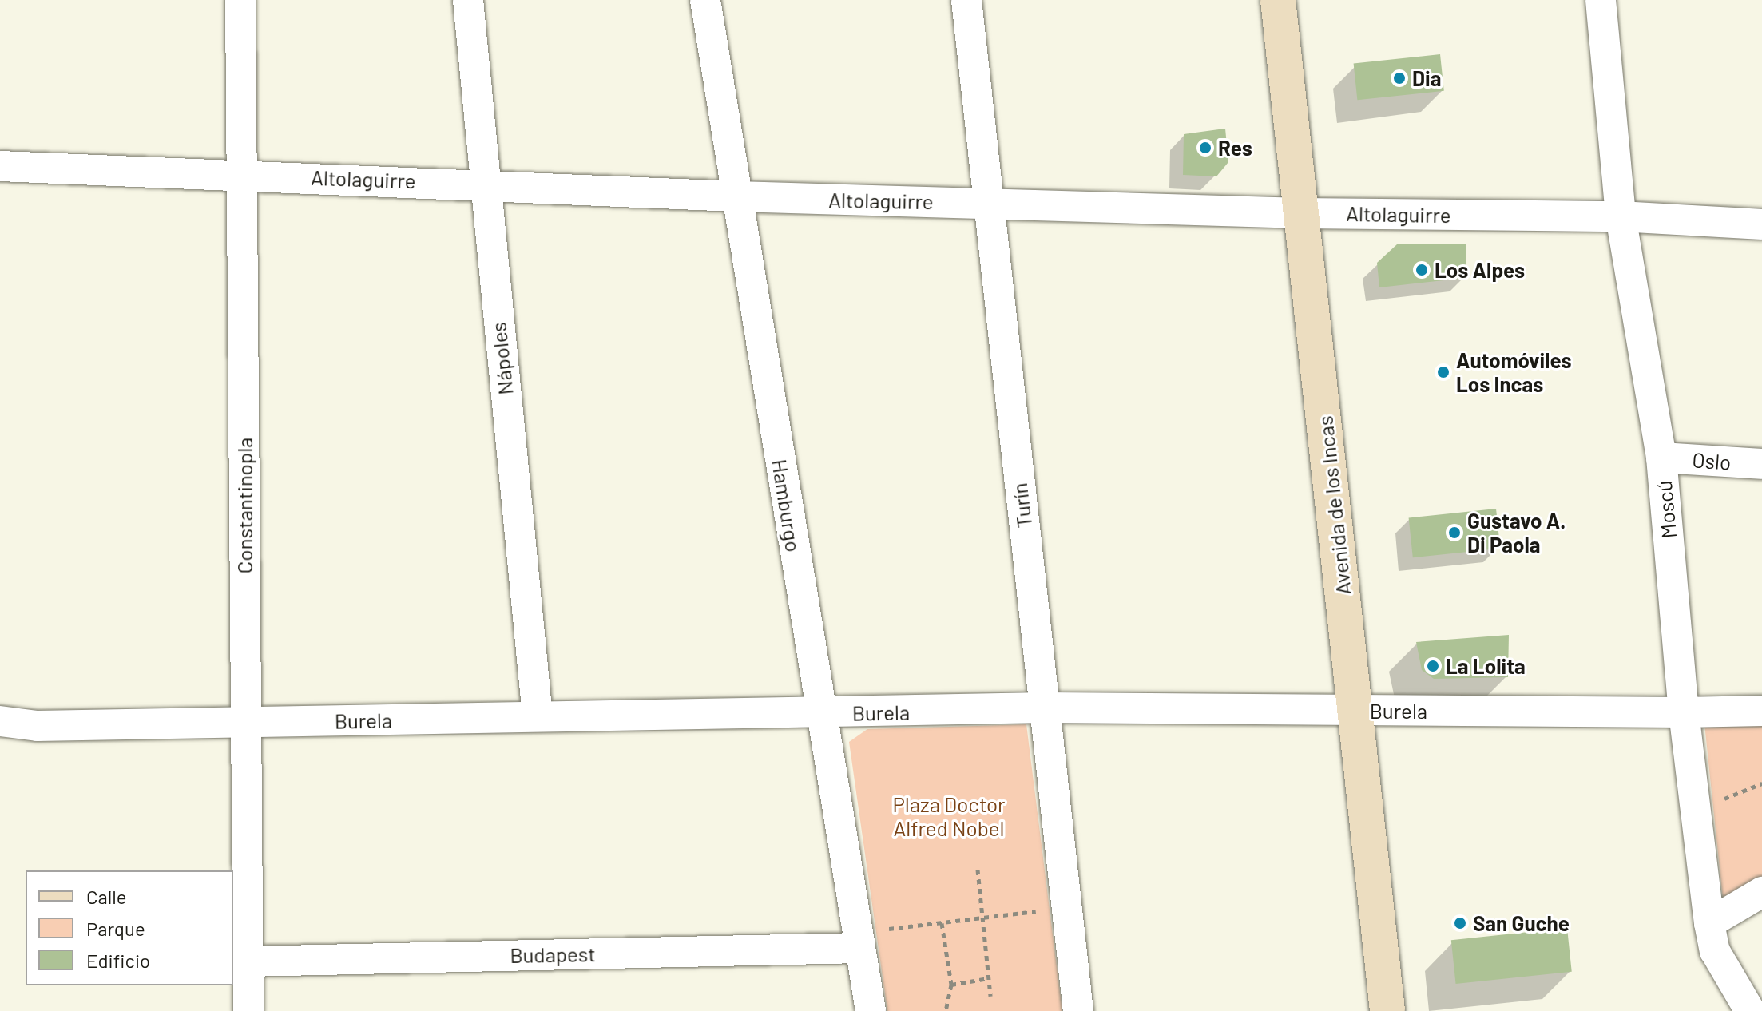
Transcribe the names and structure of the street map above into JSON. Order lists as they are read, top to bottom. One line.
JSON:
{"streets":{"main road":["Avenida de los Incas"],"street":["Altolaguirre","Nápoles","Oslo","Constantinopla","Hamburgo","Turín","Moscú","Burela","Budapest"]},"crossings":[["Altolaguirre","Nápoles"],["Altolaguirre","Constantinopla"],["Altolaguirre","Hamburgo"],["Altolaguirre","Turín"],["Altolaguirre","Avenida de los Incas"],["Altolaguirre","Moscú"],["Nápoles","Burela"],["Oslo","Moscú"],["Constantinopla","Burela"],["Constantinopla","Budapest"],["Hamburgo","Burela"],["Hamburgo","Budapest"],["Turín","Burela"],["Avenida de los Incas","Burela"],["Moscú","Burela"]],"parks":["Plaza Doctor Alfred Nobel"],"places":["Dia","Res","Los Alpes","Automóviles Los Incas","Gustavo A. Di Paola","La Lolita","San Guche"],"legend":["Calle","Parque","Edificio"]}
